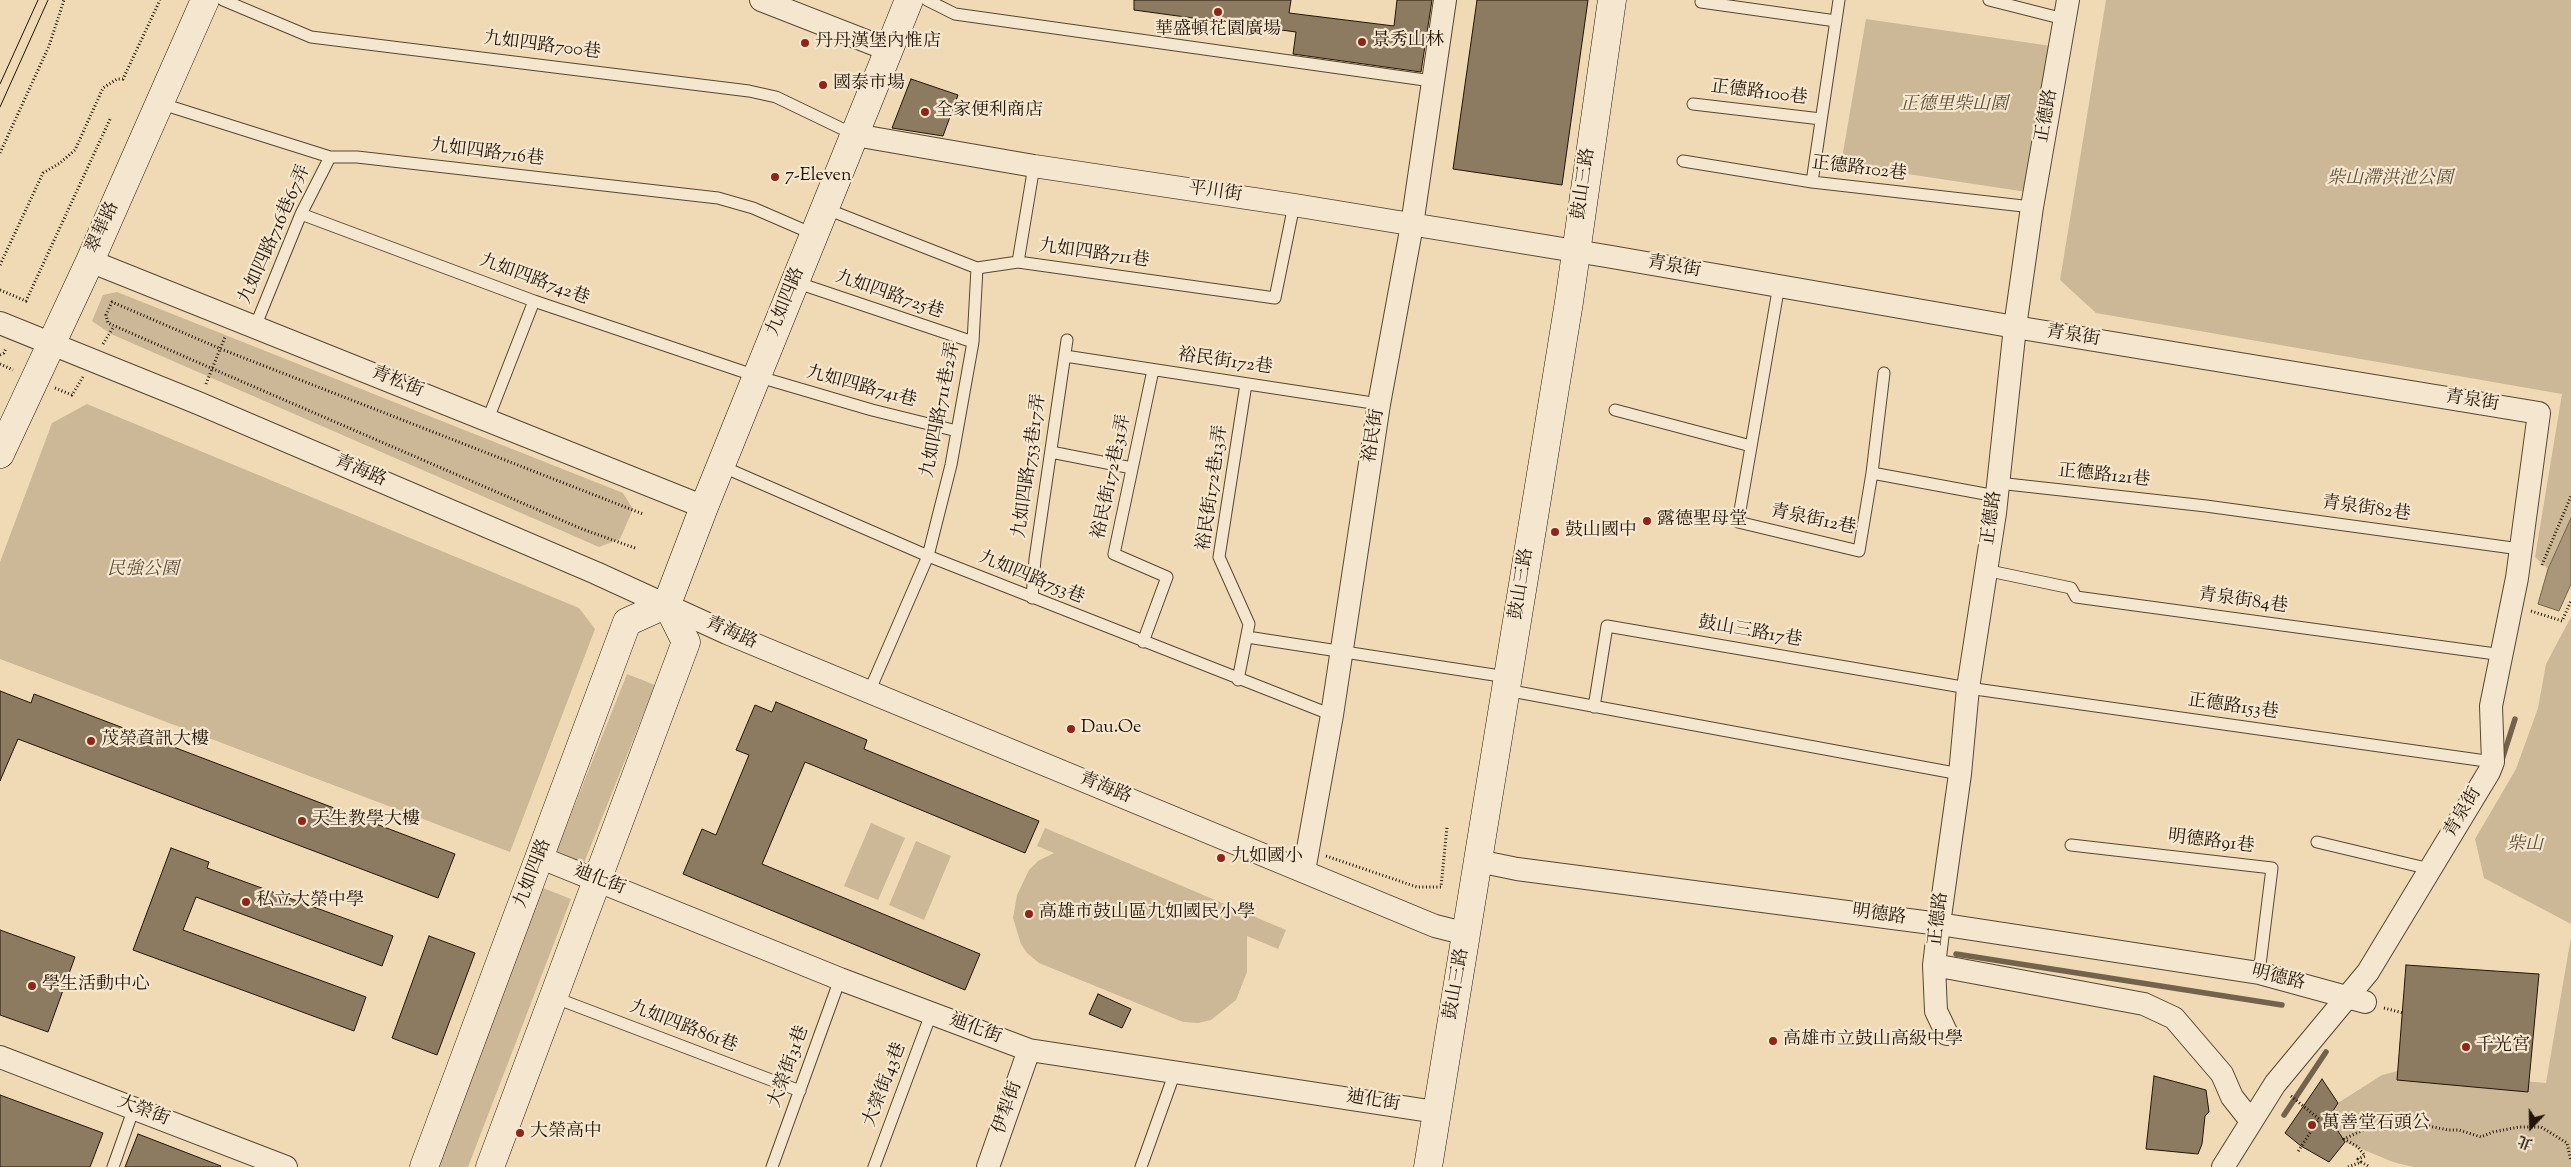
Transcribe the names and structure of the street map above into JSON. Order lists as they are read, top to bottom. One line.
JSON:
{"streets":{"street":["正德路","鼓山三路","平川街","翠華路","青泉街","九如四路","青松街","裕民街","青海路","迪化街","明德路","伊犁街","大榮街"],"lane":["九如四路700巷","正德路100巷","九如四路716巷","正德路102巷","九如四路716巷67弄","九如四路711巷","九如四路742巷","九如四路725巷","裕民街172巷","九如四路741巷","九如四路711巷2弄","九如四路753巷17弄","裕民街172巷31弄","正德路121巷","裕民街172巷13弄","青泉街82巷","青泉街12巷","九如四路753巷","青泉街84巷","鼓山三路17巷","正德路153巷","明德路91巷","九如四路861巷","大榮街31巷","大榮街43巷"]},"crossings":[["九如四路700巷","平川街"],["九如四路700巷","九如四路"],["正德路","正德路102巷"],["正德路","青泉街"],["正德路","正德路121巷"],["正德路","青泉街84巷"],["正德路","鼓山三路17巷"],["正德路","正德路153巷"],["正德路","明德路"],["九如四路716巷","翠華路"],["九如四路716巷","九如四路716巷67弄"],["九如四路716巷","九如四路"],["鼓山三路","平川街"],["鼓山三路","青泉街"],["鼓山三路","青海路"],["鼓山三路","迪化街"],["鼓山三路","明德路"],["平川街","九如四路711巷"],["平川街","青泉街"],["平川街","九如四路"],["平川街","裕民街"],["翠華路","青松街"],["翠華路","青海路"],["九如四路716巷67弄","九如四路742巷"],["九如四路716巷67弄","青松街"],["九如四路711巷","九如四路"],["九如四路711巷","九如四路711巷2弄"],["青泉街","青泉街82巷"],["青泉街","青泉街12巷"],["青泉街","青泉街84巷"],["青泉街","正德路153巷"],["青泉街","明德路"],["九如四路742巷","九如四路"],["九如四路742巷","九如四路741巷"],["九如四路725巷","九如四路"],["九如四路725巷","九如四路711巷2弄"],["九如四路","青松街"],["九如四路","九如四路741巷"],["九如四路","青海路"],["九如四路","九如四路753巷"],["九如四路","迪化街"],["裕民街172巷","裕民街"],["裕民街172巷","九如四路753巷17弄"],["裕民街172巷","裕民街172巷31弄"],["裕民街172巷","裕民街172巷13弄"],["九如四路741巷","九如四路711巷2弄"],["九如四路711巷2弄","青海路"],["九如四路711巷2弄","九如四路753巷"],["裕民街","青海路"],["裕民街","九如四路753巷"],["九如四路753巷17弄","九如四路753巷"],["裕民街172巷31弄","九如四路753巷"],["正德路121巷","青泉街82巷"],["裕民街172巷13弄","九如四路753巷"],["鼓山三路17巷","正德路153巷"],["明德路91巷","明德路"],["迪化街","大榮街31巷"],["迪化街","大榮街43巷"],["迪化街","伊犁街"],["九如四路861巷","大榮街31巷"]],"parks":["正德里柴山園","柴山滯洪池公園","民強公園","柴山"],"places":["華盛頓花園廣場","景秀山林","丹丹漢堡內惟店","國泰市場","全家便利商店","7-Eleven","露德聖母堂","鼓山國中","Dau.Oe","茂榮資訊大樓","天生教學大樓","九如國小","私立大榮中學","高雄市鼓山區九如國民小學","學生活動中心","高雄市立鼓山高級中學","千光宮","萬善堂石頭公","大榮高中"],"north":"bottom"}
